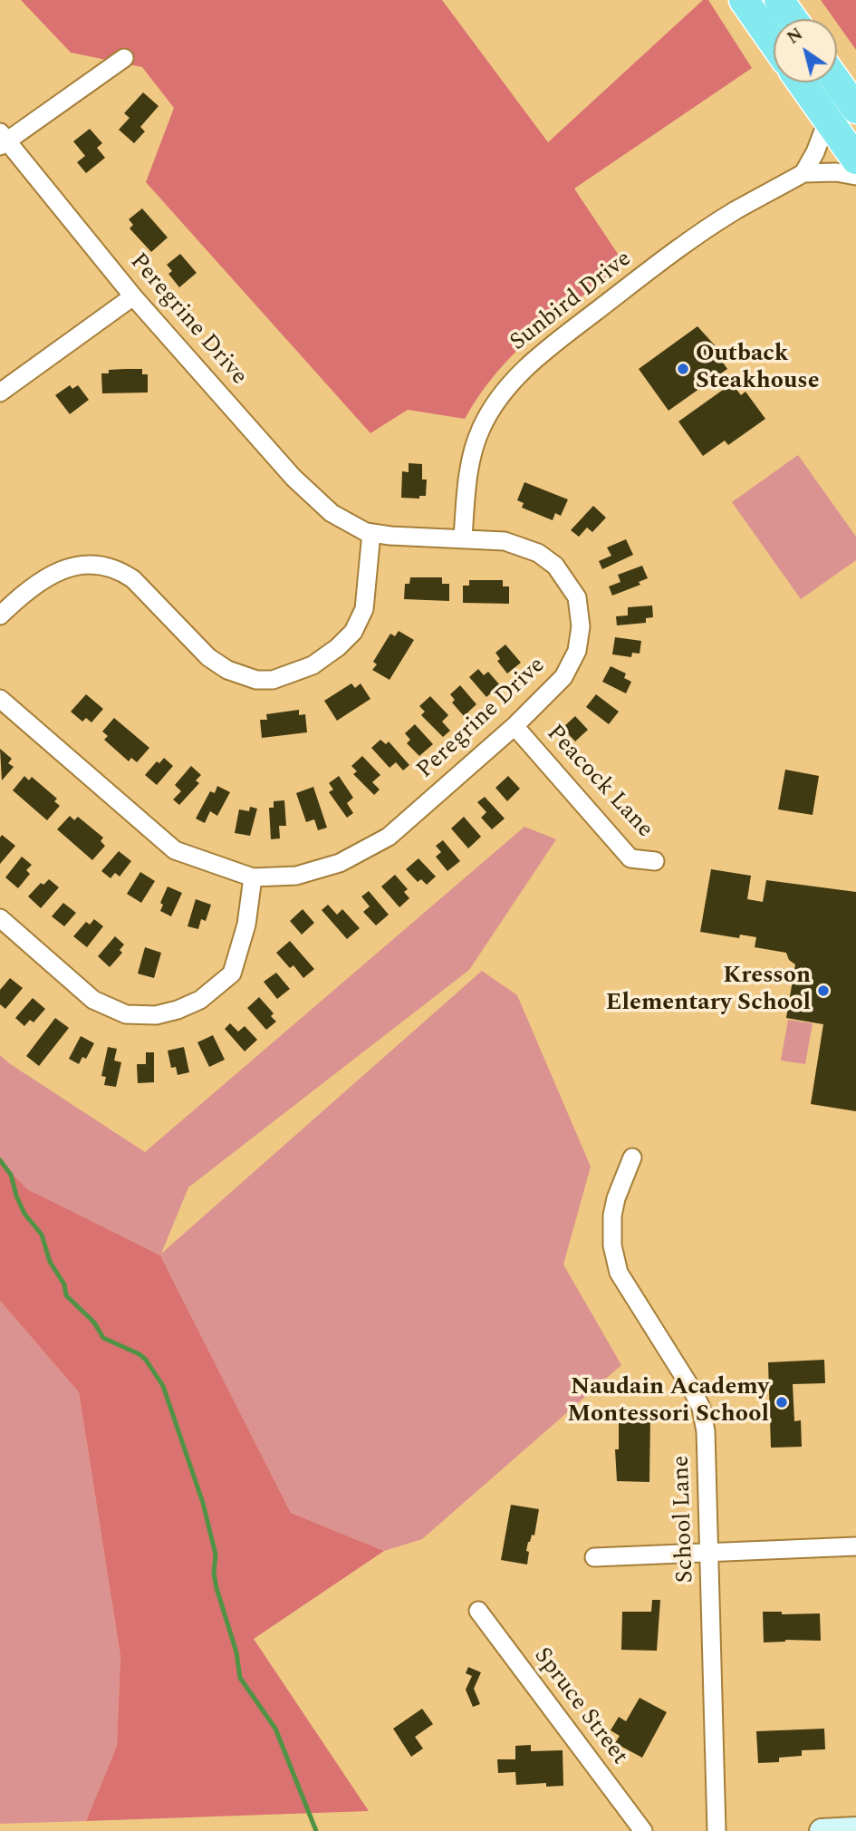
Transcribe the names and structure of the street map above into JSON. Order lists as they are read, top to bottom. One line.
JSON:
{"streets":{"street":["Sunbird Drive","Peregrine Drive","Peacock Lane","School Lane","Spruce Street"]},"crossings":[["Sunbird Drive","Peregrine Drive"],["Peregrine Drive","Peacock Lane"]],"places":["Outback Steakhouse","Kresson Elementary School","Naudain Academy Montessori School"],"north":"top left"}
